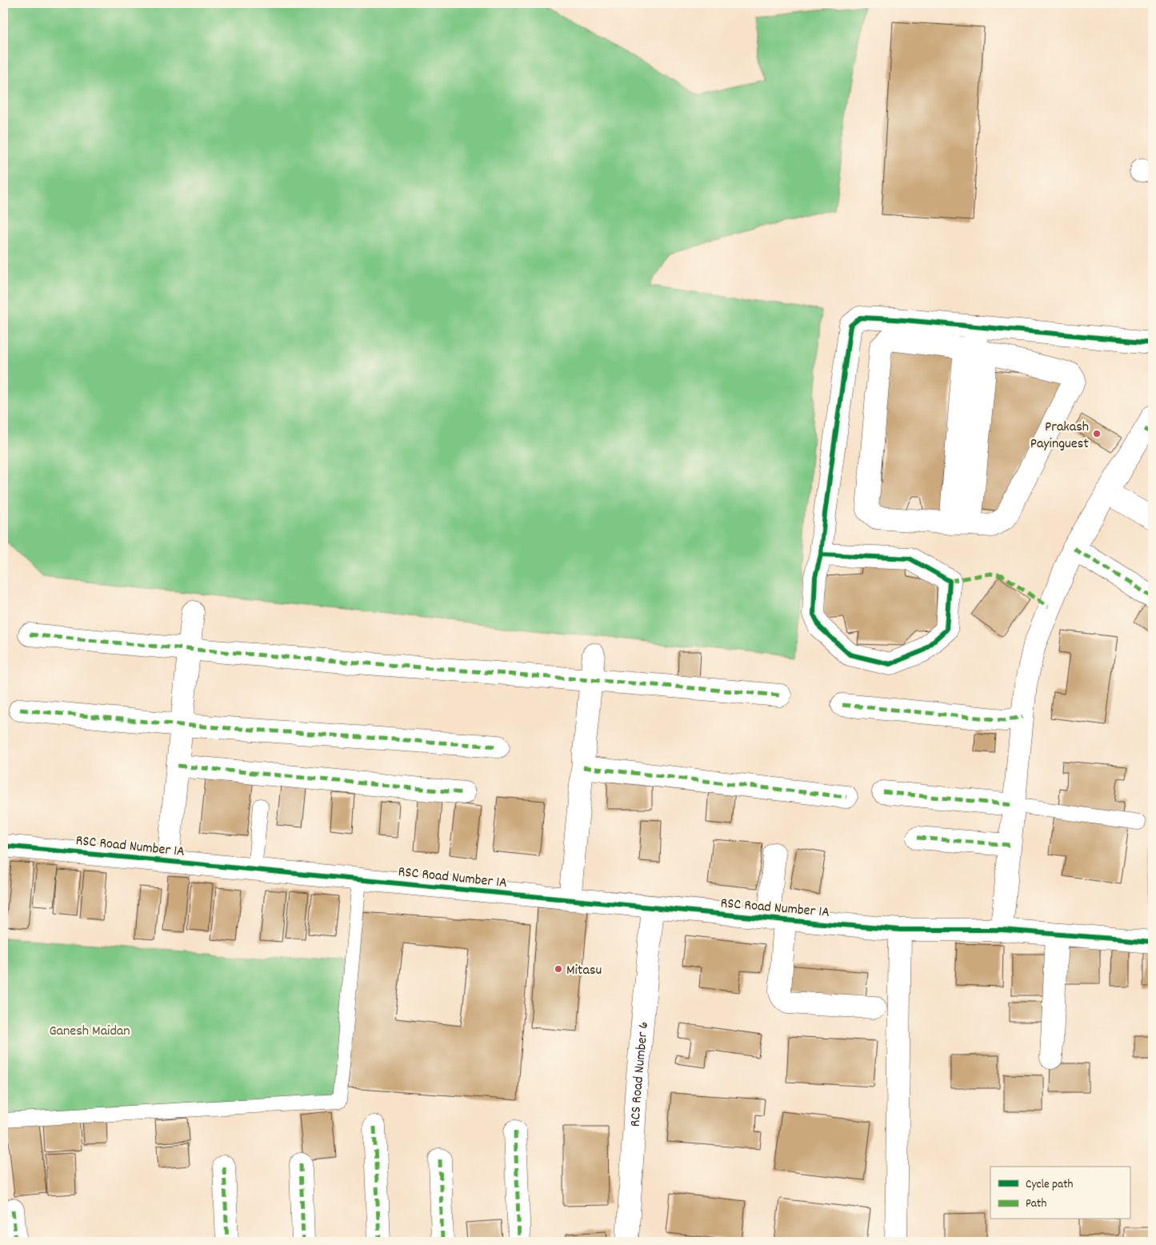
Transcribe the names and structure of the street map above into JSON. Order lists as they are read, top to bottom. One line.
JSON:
{"streets":{"street":["RSC Road Number 1A","RCS Road Number 6"]},"crossings":[["RSC Road Number 1A","RCS Road Number 6"]],"parks":["Ganesh Maidan"],"places":["Prakash Payinguest","Mitasu"],"legend":["Cycle path","Path"]}
